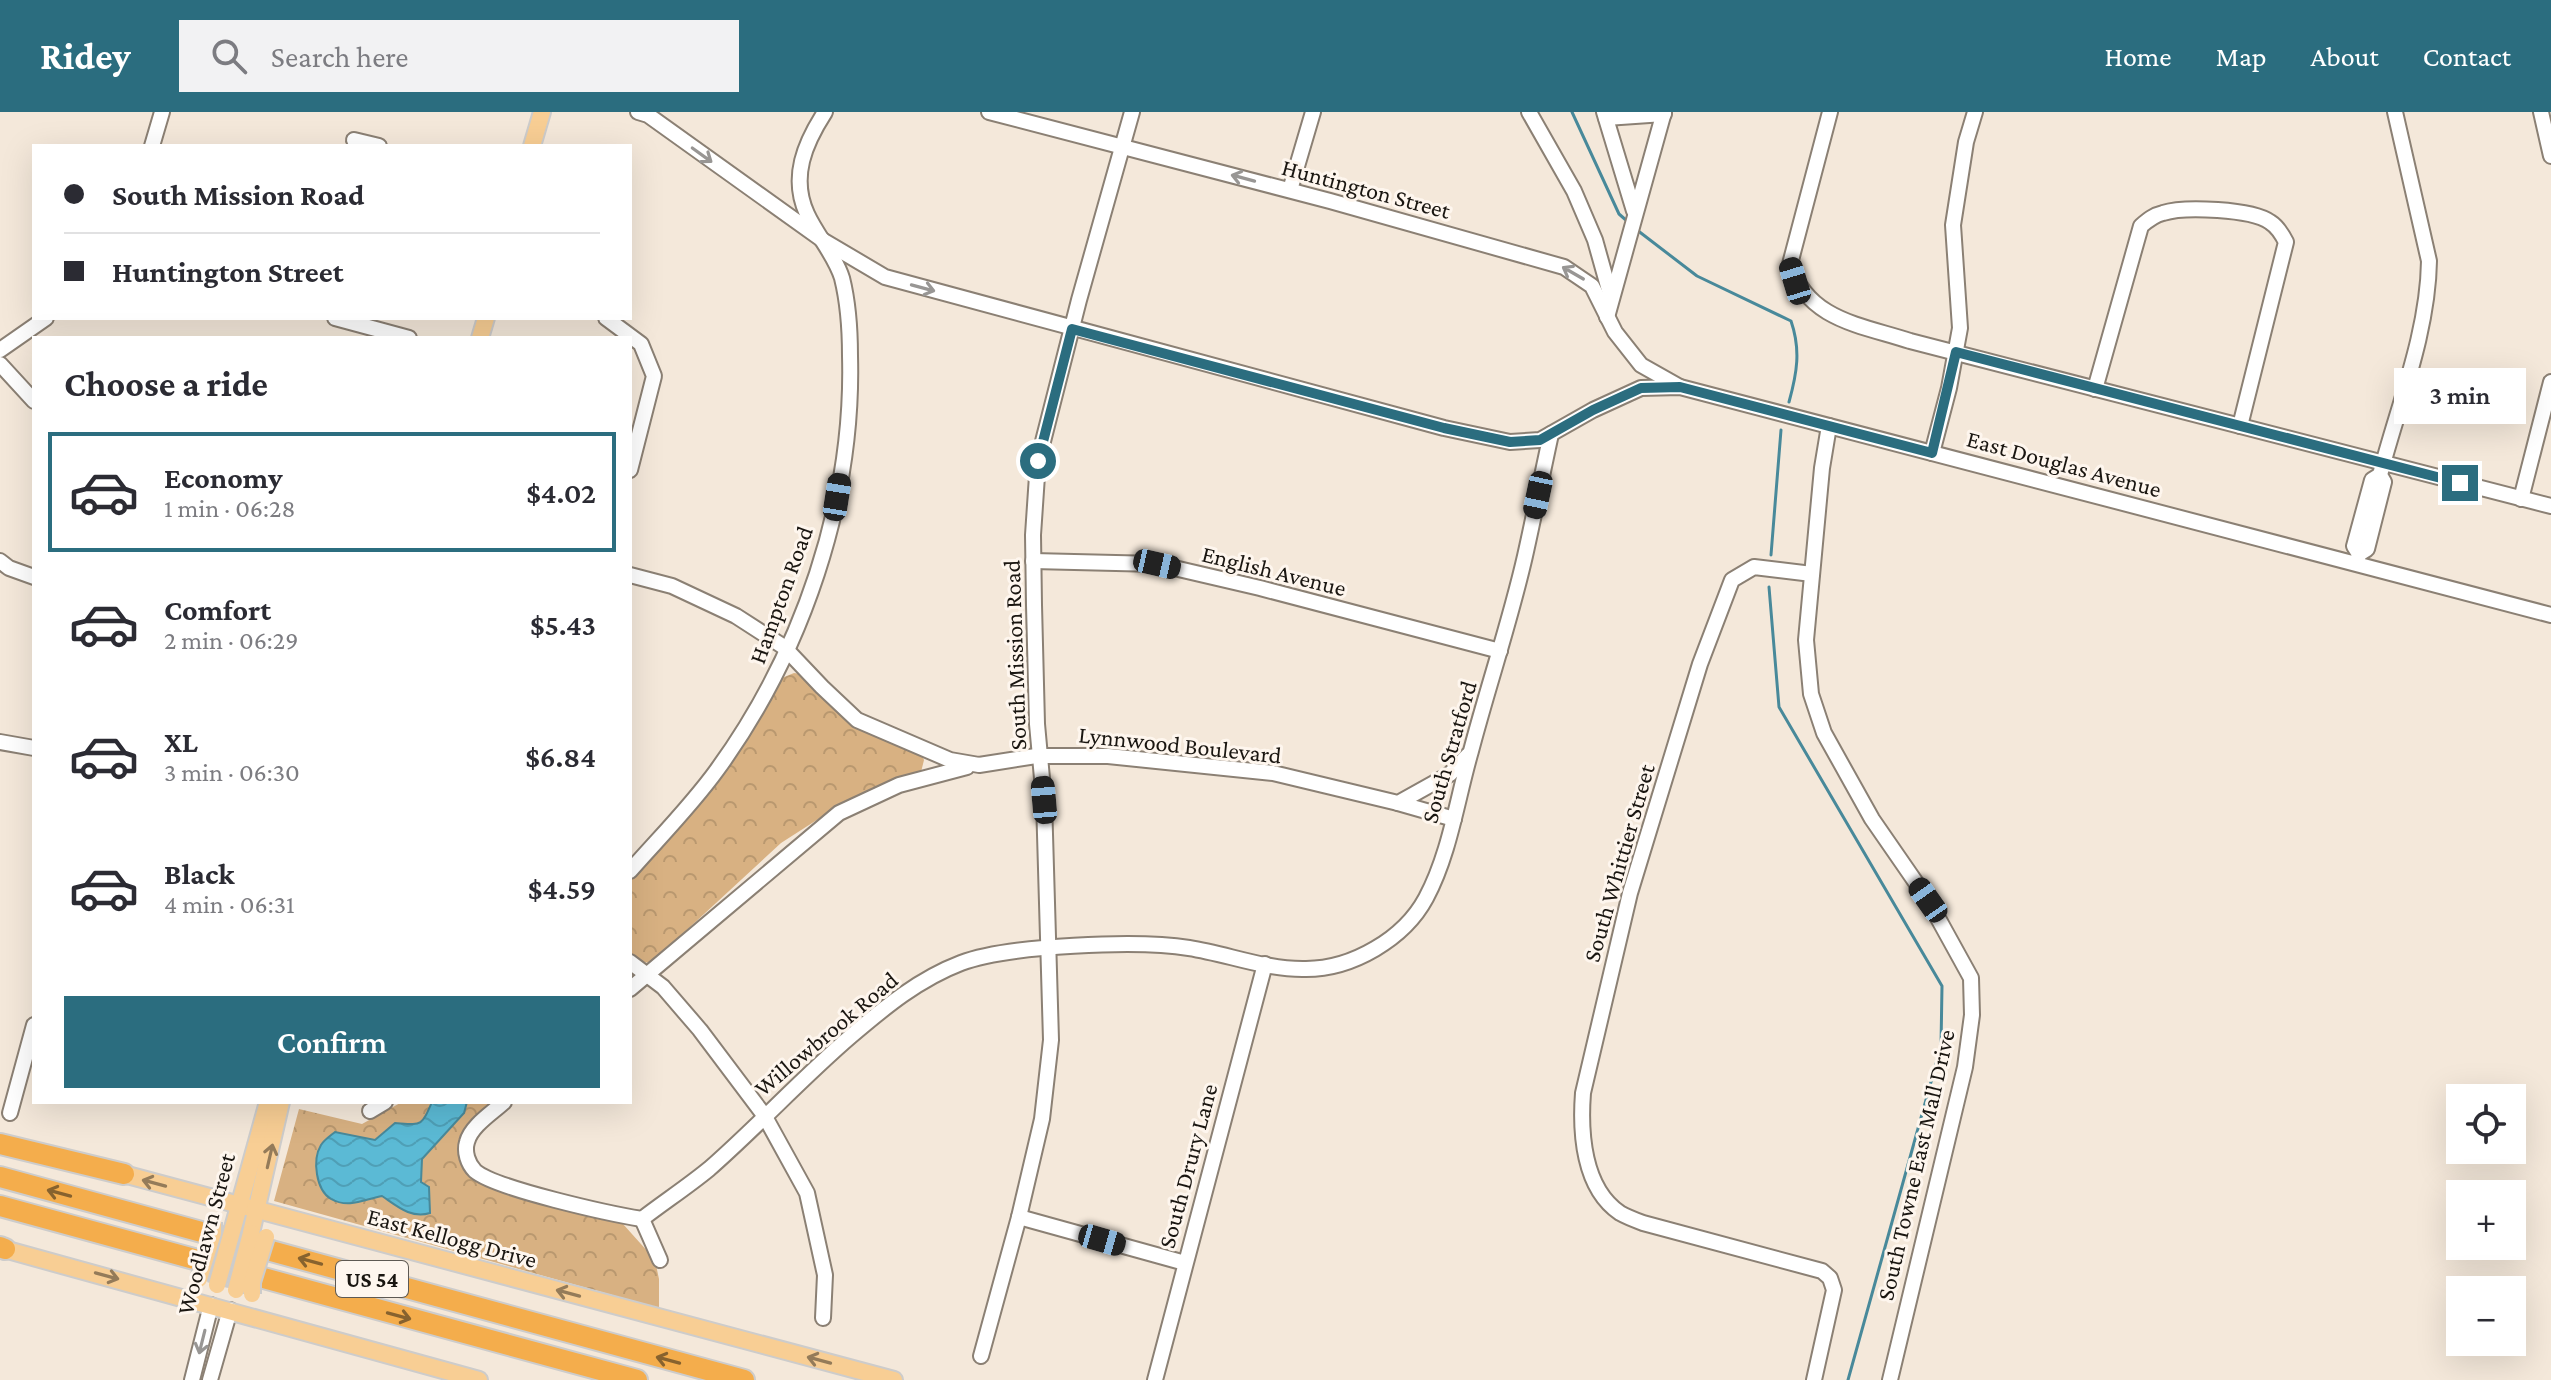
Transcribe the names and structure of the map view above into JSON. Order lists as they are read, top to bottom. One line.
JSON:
{"streets":{"highway":["US 54"],"main road":["Woodlawn Street","East Kellogg Drive"],"street":["Huntington Street","East Douglas Avenue","English Avenue","Hampton Road","South Mission Road","Lynnwood Boulevard","South Stratford","South Whittier Street","Willowbrook Road","South Towne East Mall Drive","South Drury Lane"]},"crossings":[["Huntington Street","East Douglas Avenue"],["Huntington Street","South Mission Road"],["East Douglas Avenue","Hampton Road"],["East Douglas Avenue","South Mission Road"],["East Douglas Avenue","South Stratford"],["East Douglas Avenue","South Towne East Mall Drive"],["English Avenue","South Mission Road"],["English Avenue","South Stratford"],["Hampton Road","Lynnwood Boulevard"],["South Mission Road","Lynnwood Boulevard"],["South Mission Road","Willowbrook Road"],["Lynnwood Boulevard","South Stratford"],["South Stratford","Willowbrook Road"],["South Stratford","South Drury Lane"],["South Whittier Street","South Towne East Mall Drive"],["Willowbrook Road","South Drury Lane"],["Woodlawn Street","East Kellogg Drive"]],"one_way":["Huntington Street"],"page":{"header":"Ridey","search":"Search here","nav":["Home","Map","About","Contact"],"banner":["South Mission Road","Huntington Street"],"heading":"Choose a ride","bubble":"3 min","list":[{"name":"Economy","note":"1 min · 06:28","value":"$4.02"},{"name":"Comfort","note":"2 min · 06:29","value":"$5.43"},{"name":"XL","note":"3 min · 06:30","value":"$6.84"},{"name":"Black","note":"4 min · 06:31","value":"$4.59"}],"buttons":"Confirm","map_buttons":["+","−"]}}
